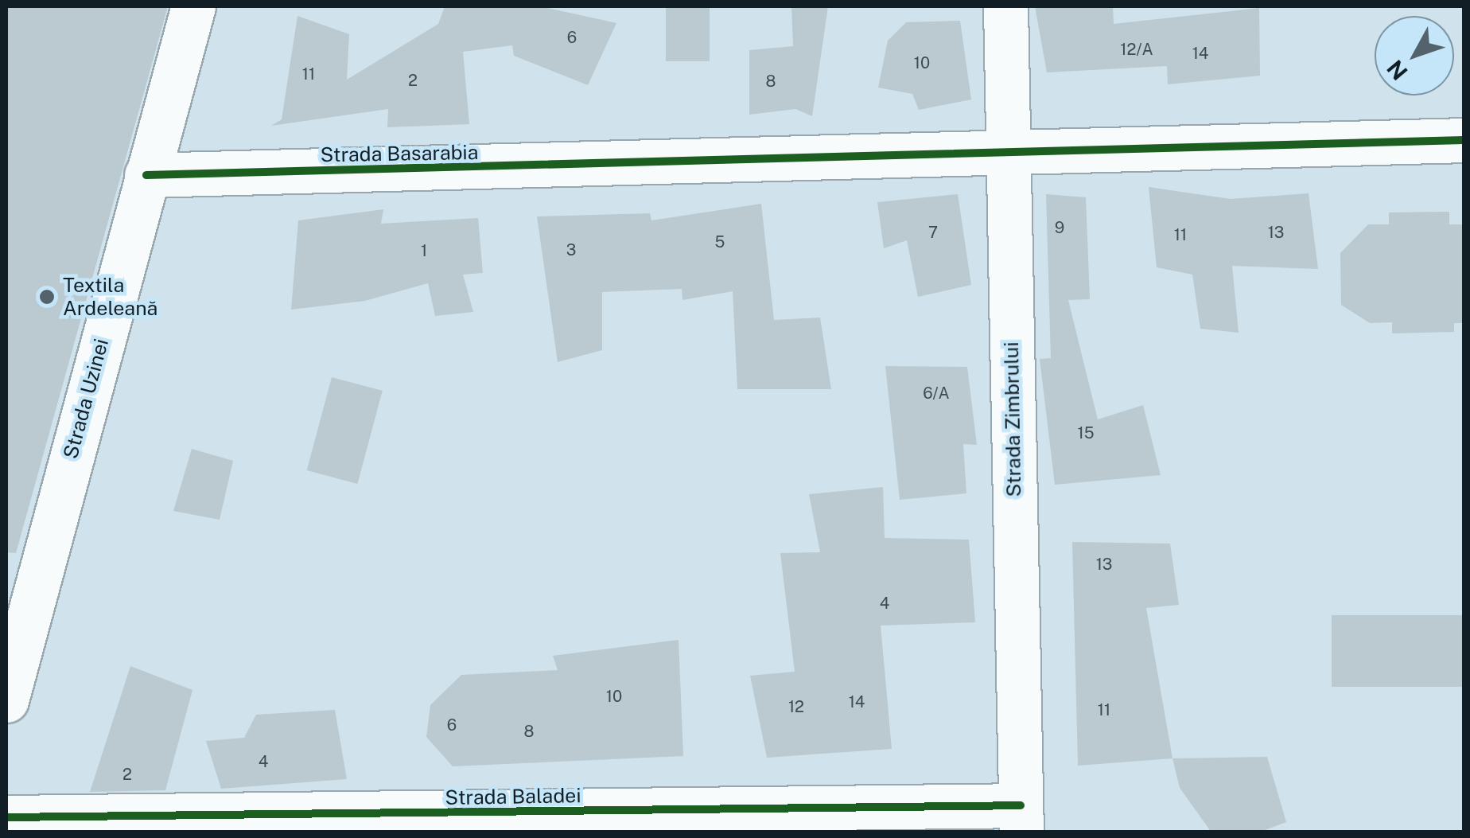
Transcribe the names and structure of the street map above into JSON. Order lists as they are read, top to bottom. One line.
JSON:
{"streets":{"street":["Strada Basarabia","Strada Uzinei","Strada Zimbrului","Strada Baladei"]},"crossings":[["Strada Basarabia","Strada Uzinei"],["Strada Basarabia","Strada Zimbrului"],["Strada Zimbrului","Strada Baladei"]],"places":["Textila Ardeleană"],"house_numbers":["6","12/A","14","10","11","2","8","9","7","13","11","5","3","1","6/A","15","13","4","10","14","12","11","6","8","4","2"],"north":"bottom left"}
